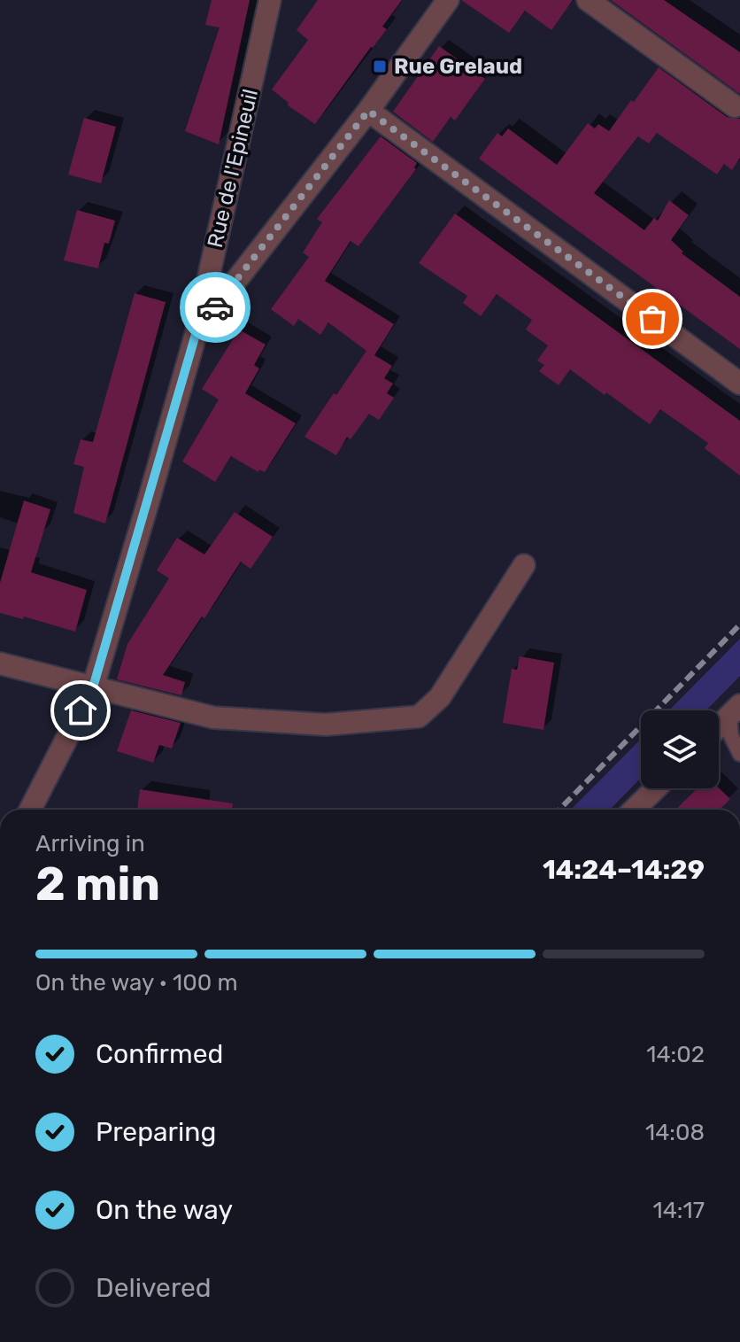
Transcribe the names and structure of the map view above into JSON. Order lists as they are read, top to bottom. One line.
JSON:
{"streets":{"street":["Rue de l'Epineuil"]},"places":{"transit":["Rue Grelaud"]},"page":{"heading":["2 min","Arriving in","14:24–14:29"],"bar":"On the way · 100 m","list":[["Confirmed","14:02"],["Preparing","14:08"],["On the way","14:17"],"Delivered"]}}
